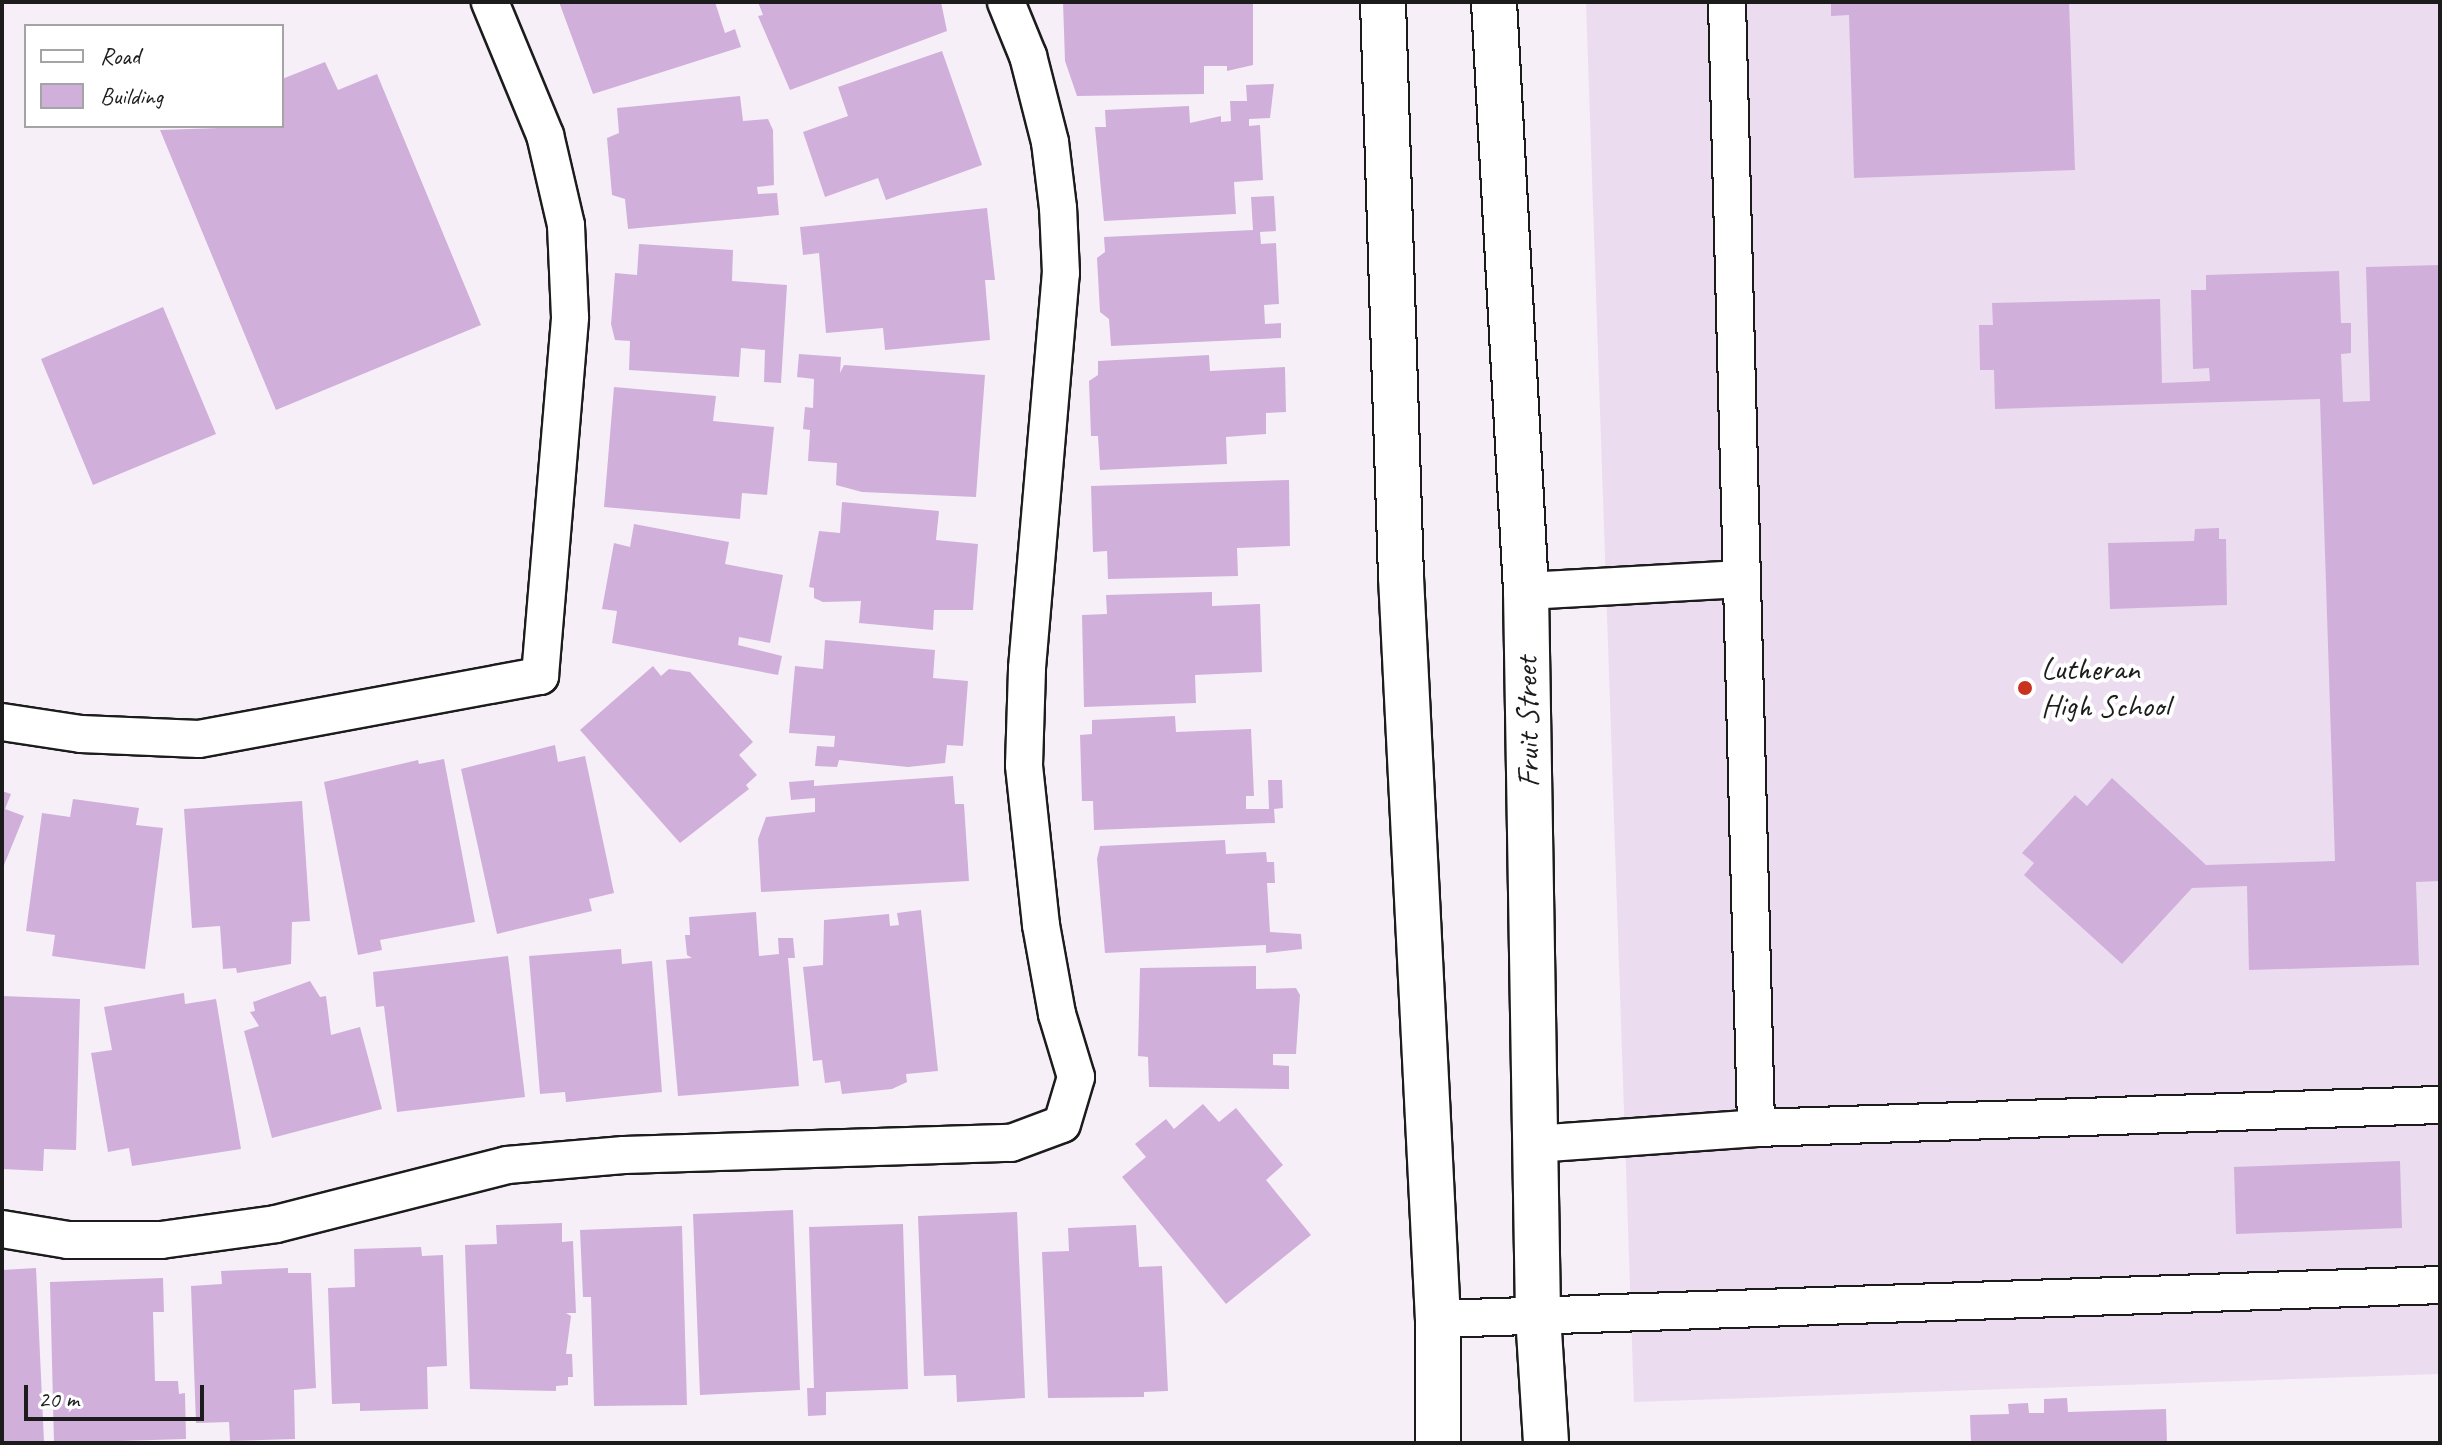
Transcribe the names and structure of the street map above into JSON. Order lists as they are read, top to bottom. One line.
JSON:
{"streets":{"main road":["Fruit Street"]},"places":["Lutheran High School"],"legend":["Road","Building"],"scale_bar":"20 m"}
